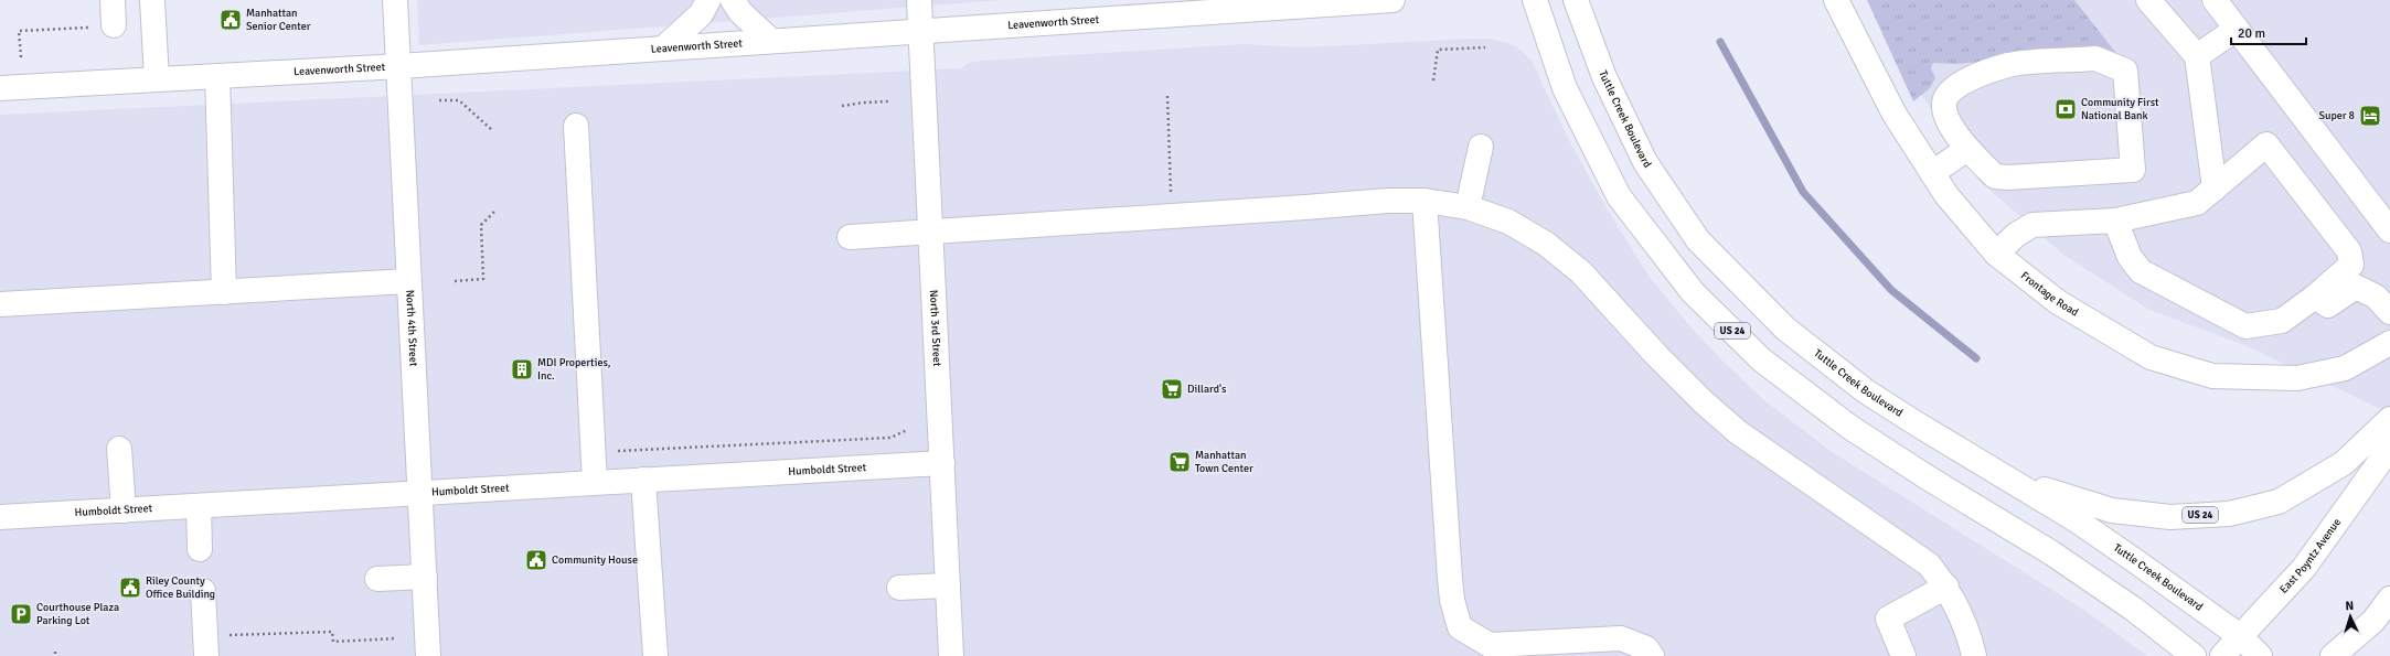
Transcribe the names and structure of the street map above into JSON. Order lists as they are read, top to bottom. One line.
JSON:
{"streets":{"main road":["Leavenworth Street","Tuttle Creek Boulevard","Frontage Road","North 4th Street","North 3rd Street","US 24","Humboldt Street","East Poyntz Avenue"]},"crossings":[["Leavenworth Street","North 4th Street"],["Leavenworth Street","North 3rd Street"],["Tuttle Creek Boulevard","US 24"],["Tuttle Creek Boulevard","East Poyntz Avenue"],["North 4th Street","Humboldt Street"],["North 3rd Street","Humboldt Street"]],"places":{"public building":["Manhattan Senior Center","Community House","Riley County Office Building"],"bank":["Community First National Bank"],"hotel":["Super 8"],"building":["MDI Properties, Inc."],"supermarket":["Dillard's","Manhattan Town Center"],"parking":["Courthouse Plaza Parking Lot"]},"scale_bar":"20 m","north":"top"}
